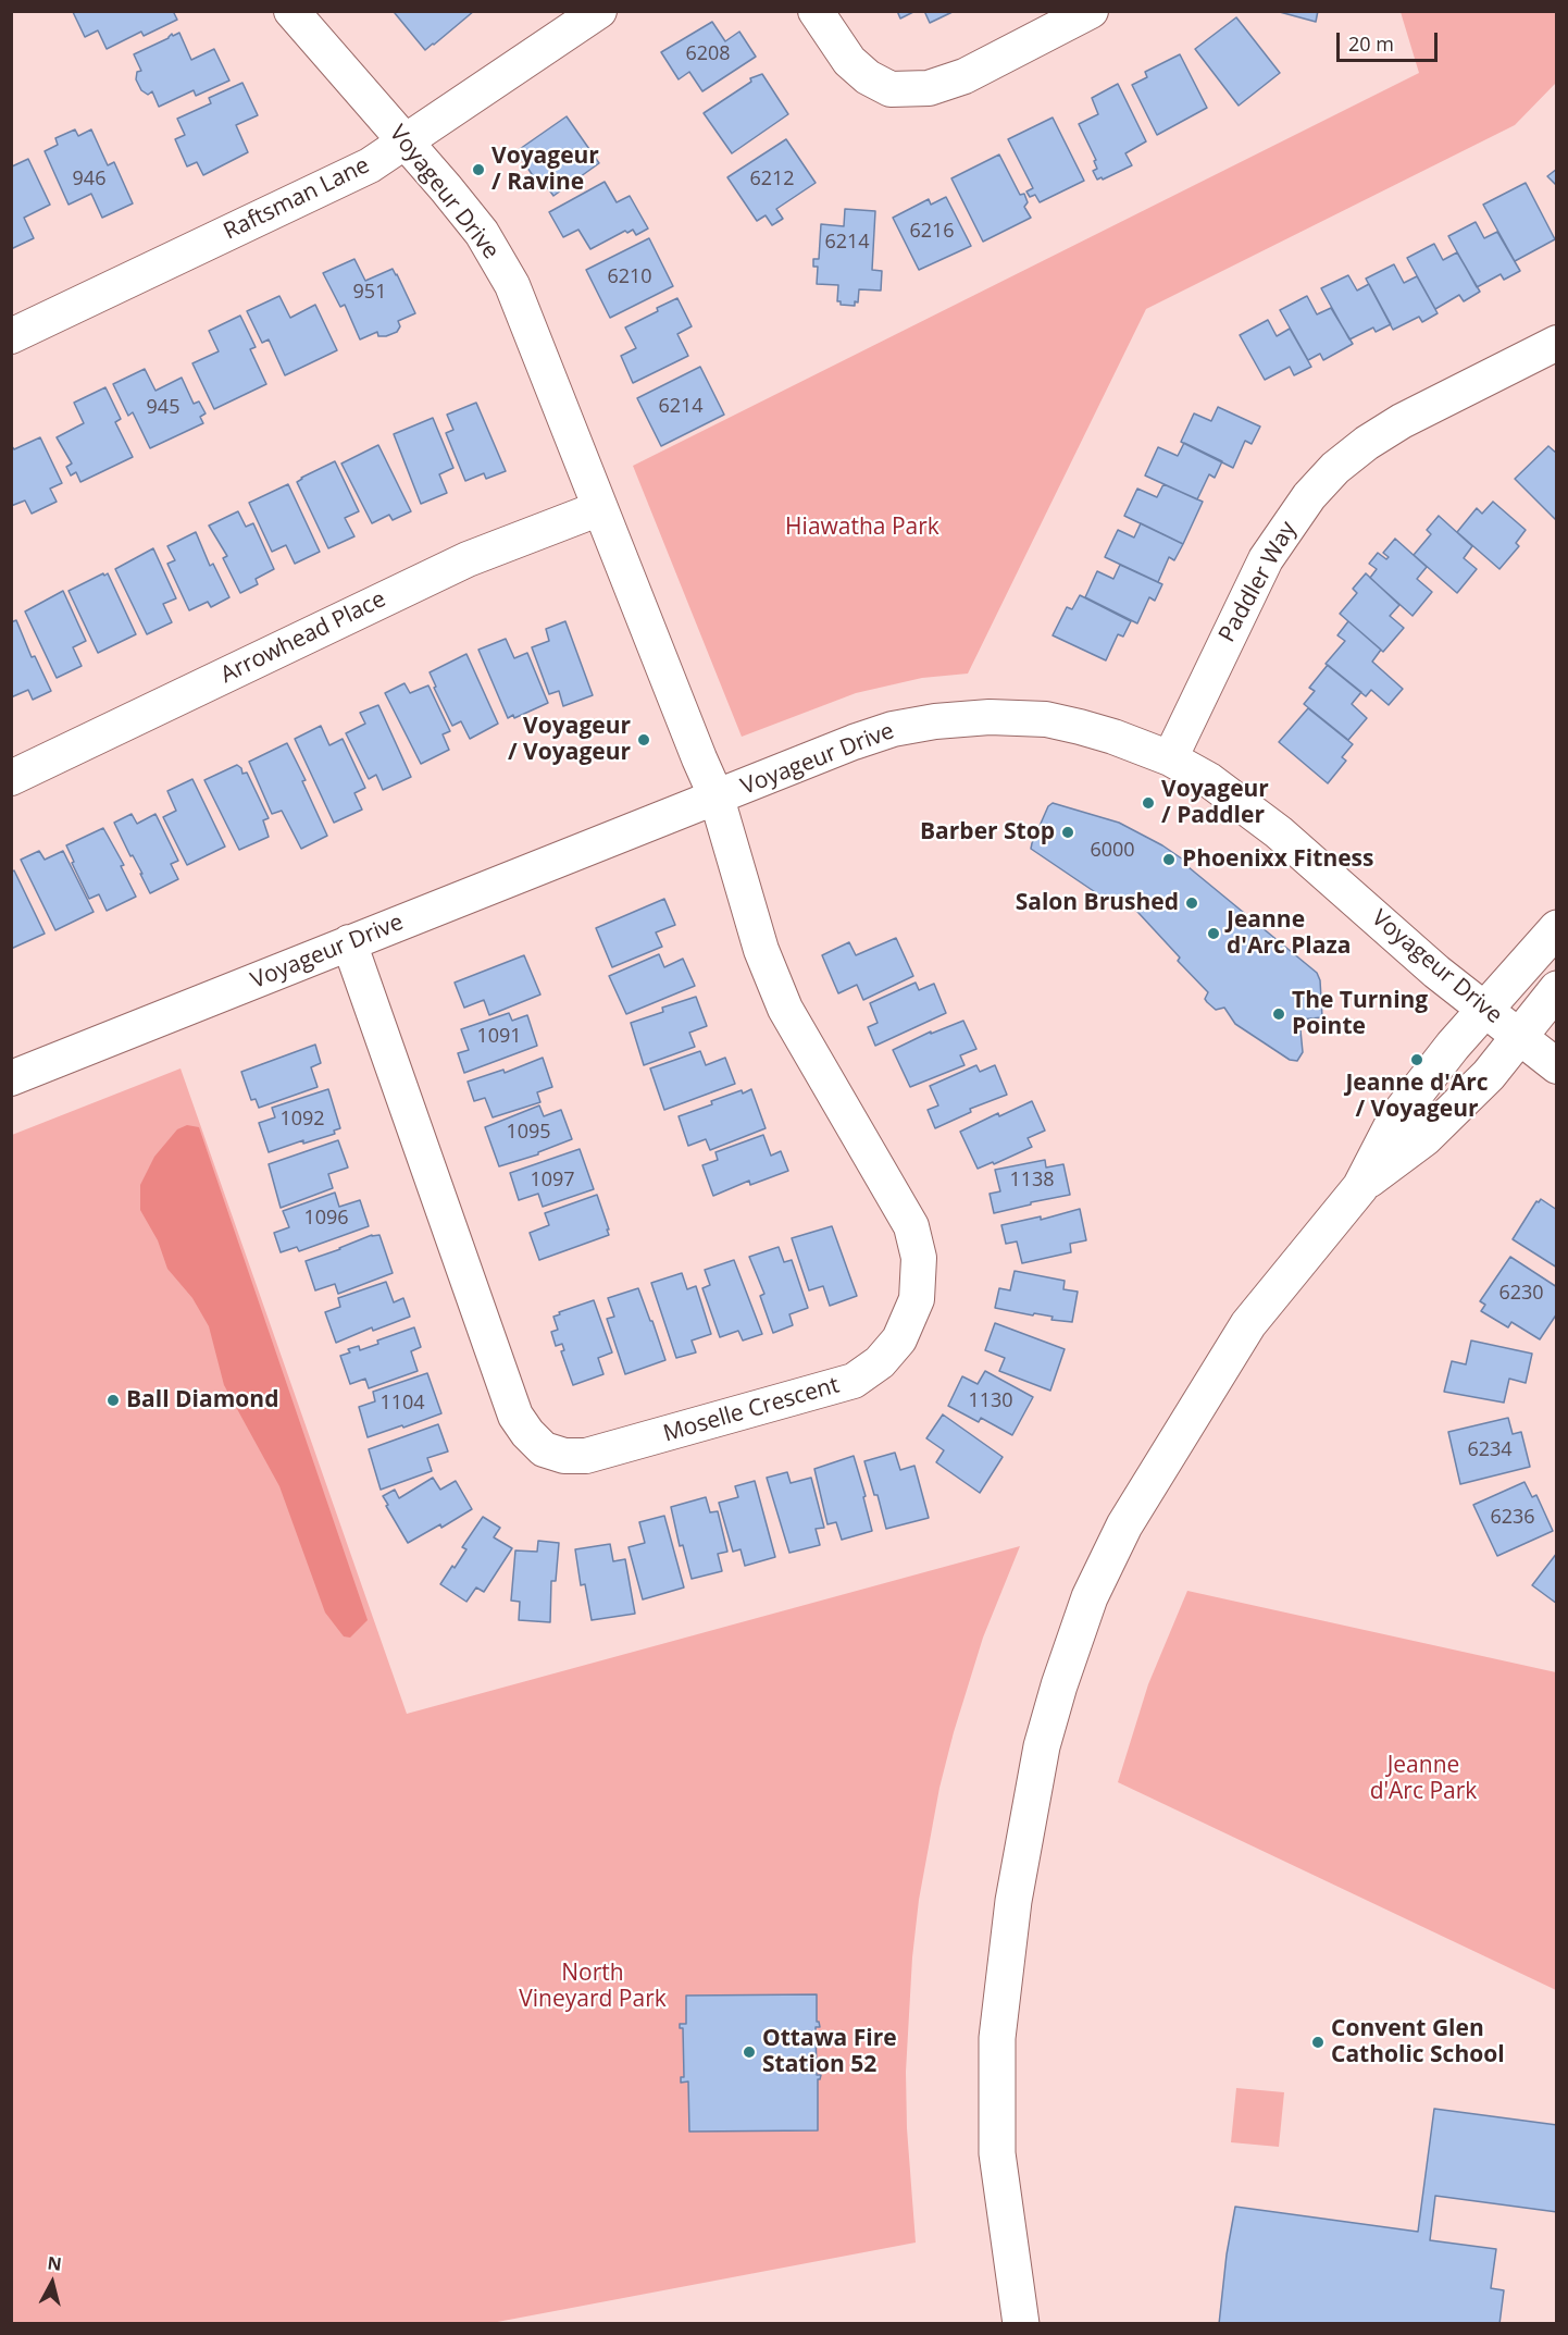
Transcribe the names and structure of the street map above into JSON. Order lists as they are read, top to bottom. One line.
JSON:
{"streets":{"street":["Voyageur Drive","Raftsman Lane","Paddler Way","Arrowhead Place","Moselle Crescent"]},"crossings":[["Voyageur Drive","Raftsman Lane"],["Voyageur Drive","Paddler Way"],["Voyageur Drive","Arrowhead Place"],["Voyageur Drive","Moselle Crescent"]],"parks":["Hiawatha Park","Jeanne d'Arc Park","North Vineyard Park"],"places":["Voyageur / Ravine","Voyageur / Voyageur","Voyageur / Paddler","Barber Stop","Phoenixx Fitness","Salon Brushed","Jeanne d'Arc Plaza","The Turning Pointe","Jeanne d'Arc / Voyageur","Ball Diamond","Convent Glen Catholic School","Ottawa Fire Station 52"],"house_numbers":["6208","946","6212","6216","6214","6210","951","6214","945","6000","1091","1092","1095","1097","1138","1096","6230","1130","1104","6234","6236"],"scale_bar":"20 m","north":"top"}
